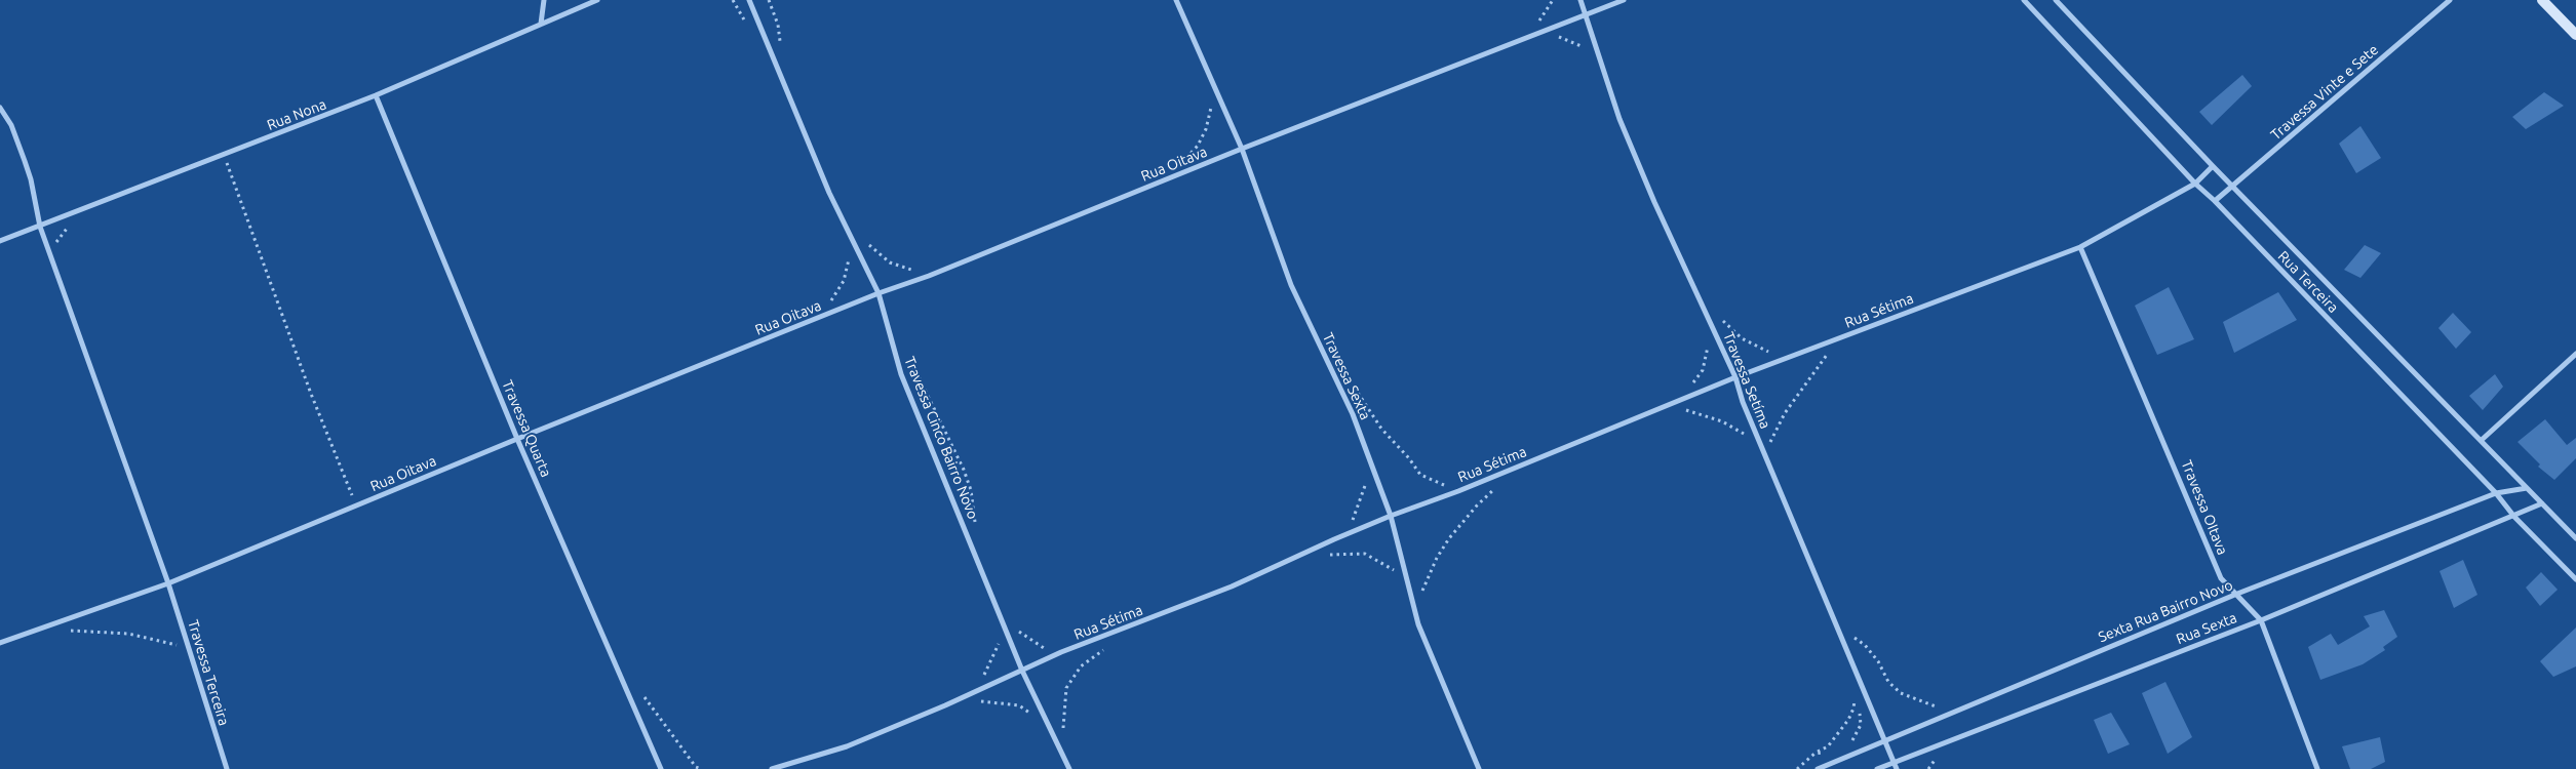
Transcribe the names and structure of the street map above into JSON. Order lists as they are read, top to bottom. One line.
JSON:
{"streets":{"street":["Travessa Vinte e Sete","Rua Nona","Rua Oitava","Rua Terceira","Rua Sétima","Travessa Sexta","Travessa Setíma","Travessa Quarta","Travessa Cinco Bairro Novo","Travessa OItava","Sexta Rua Bairro Novo","Rua Sexta","Travessa Terceira"]},"crossings":[["Travessa Vinte e Sete","Rua Terceira"],["Rua Nona","Travessa Quarta"],["Rua Nona","Travessa Terceira"],["Rua Oitava","Travessa Sexta"],["Rua Oitava","Travessa Setíma"],["Rua Oitava","Travessa Quarta"],["Rua Oitava","Travessa Cinco Bairro Novo"],["Rua Oitava","Travessa Terceira"],["Rua Terceira","Rua Sétima"],["Rua Terceira","Sexta Rua Bairro Novo"],["Rua Terceira","Rua Sexta"],["Rua Sétima","Travessa Sexta"],["Rua Sétima","Travessa Setíma"],["Rua Sétima","Travessa Cinco Bairro Novo"],["Rua Sétima","Travessa OItava"],["Travessa Setíma","Sexta Rua Bairro Novo"],["Travessa Setíma","Rua Sexta"],["Travessa OItava","Sexta Rua Bairro Novo"],["Travessa OItava","Rua Sexta"]]}
